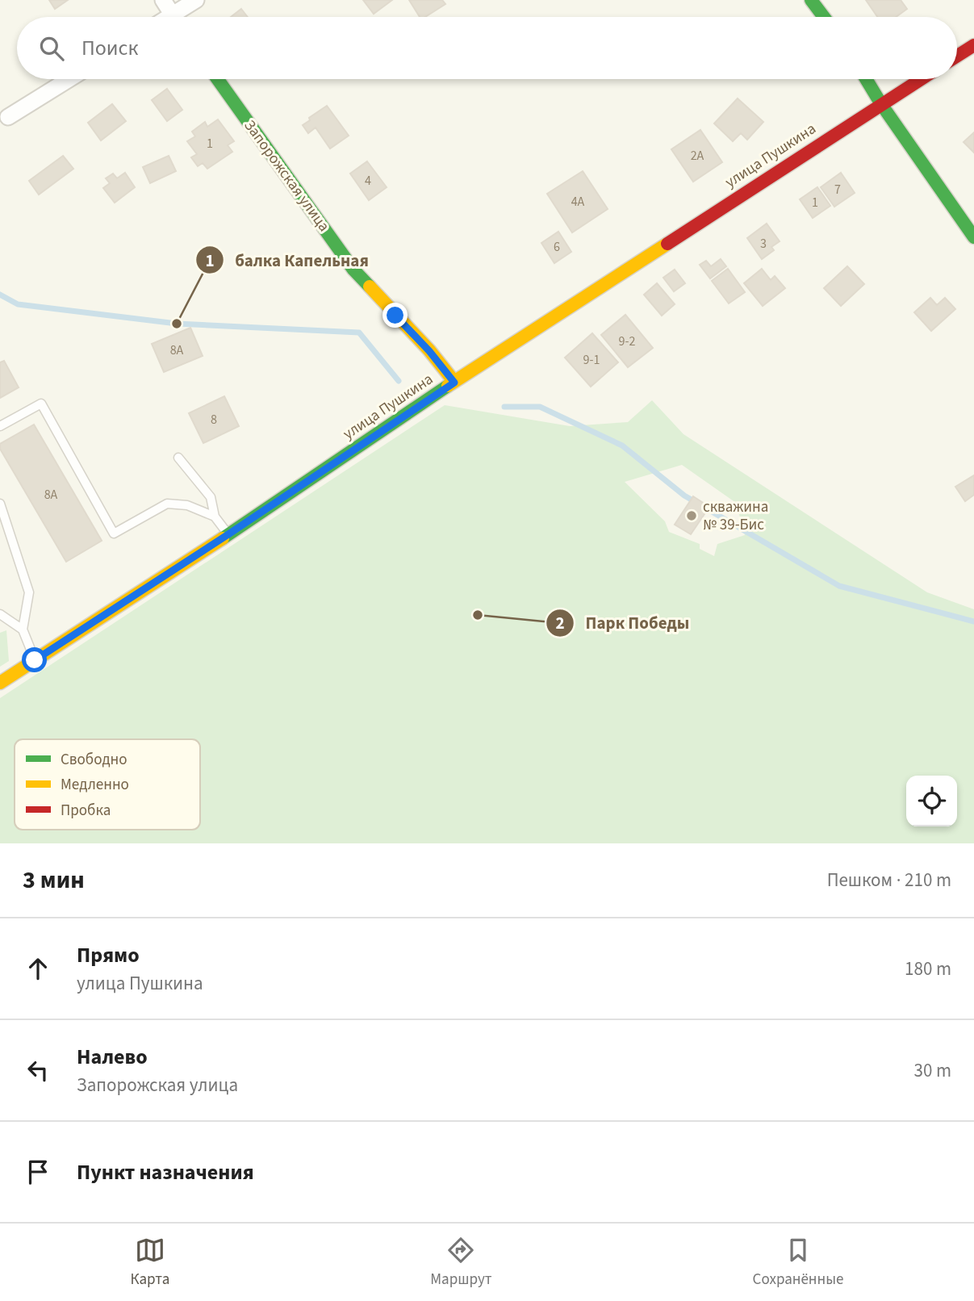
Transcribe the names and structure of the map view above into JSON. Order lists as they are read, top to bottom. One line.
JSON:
{"streets":{"street":["улица Пушкина","Запорожская улица"]},"crossings":[["улица Пушкина","Запорожская улица"]],"places":["балка Капельная","скважина № 39-Бис","Парк Победы"],"house_numbers":["1","2А","4","7","4А","1","3","6","9-2","8А","9-1","8","8А"],"legend":["Свободно","Медленно","Пробка"],"page":{"search":"Поиск","heading":["3 мин","Пешком · 210 m"],"list":[["Прямо","улица Пушкина","180 m"],["Налево","Запорожская улица","30 m"],"Пункт назначения"],"nav":["Карта","Маршрут","Сохранённые"]}}
